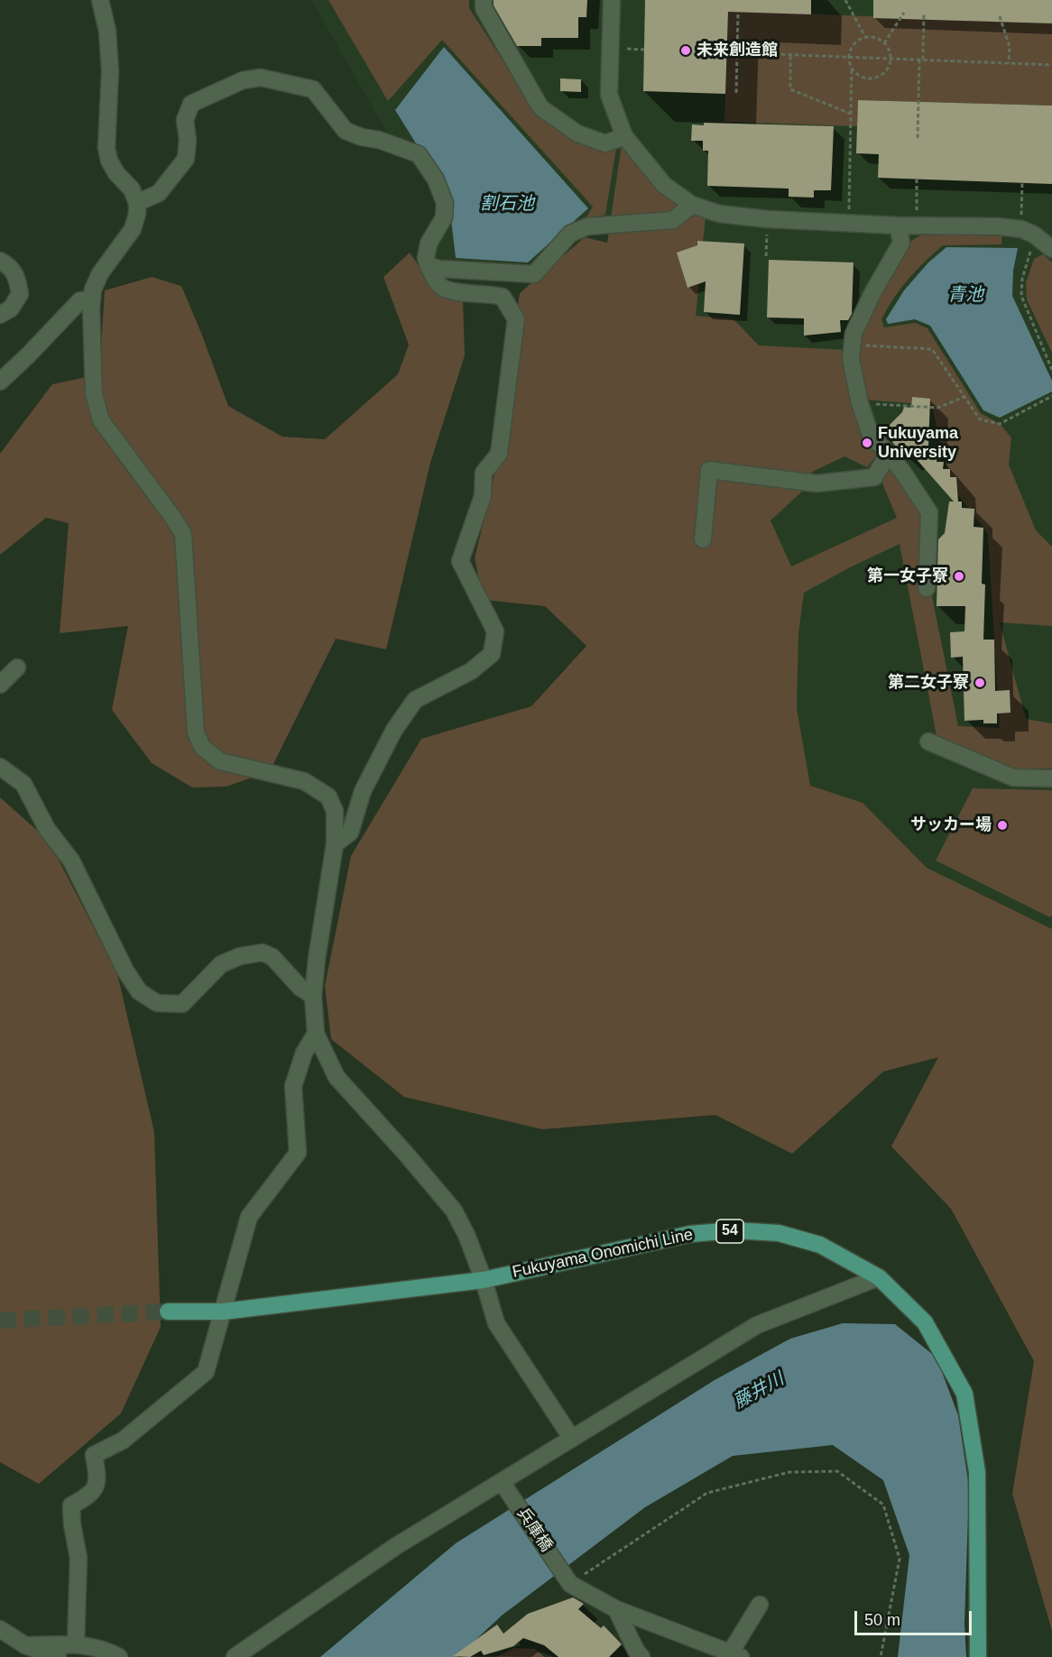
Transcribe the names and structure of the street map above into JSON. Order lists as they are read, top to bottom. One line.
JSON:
{"streets":{"main road":["54","Fukuyama Onomichi Line"],"street":["兵庫橋"]},"water":["割石池","青池","藤井川"],"places":["未来創造館","Fukuyama University","第一女子寮","第二女子寮","サッカー場"],"scale_bar":"50 m"}
